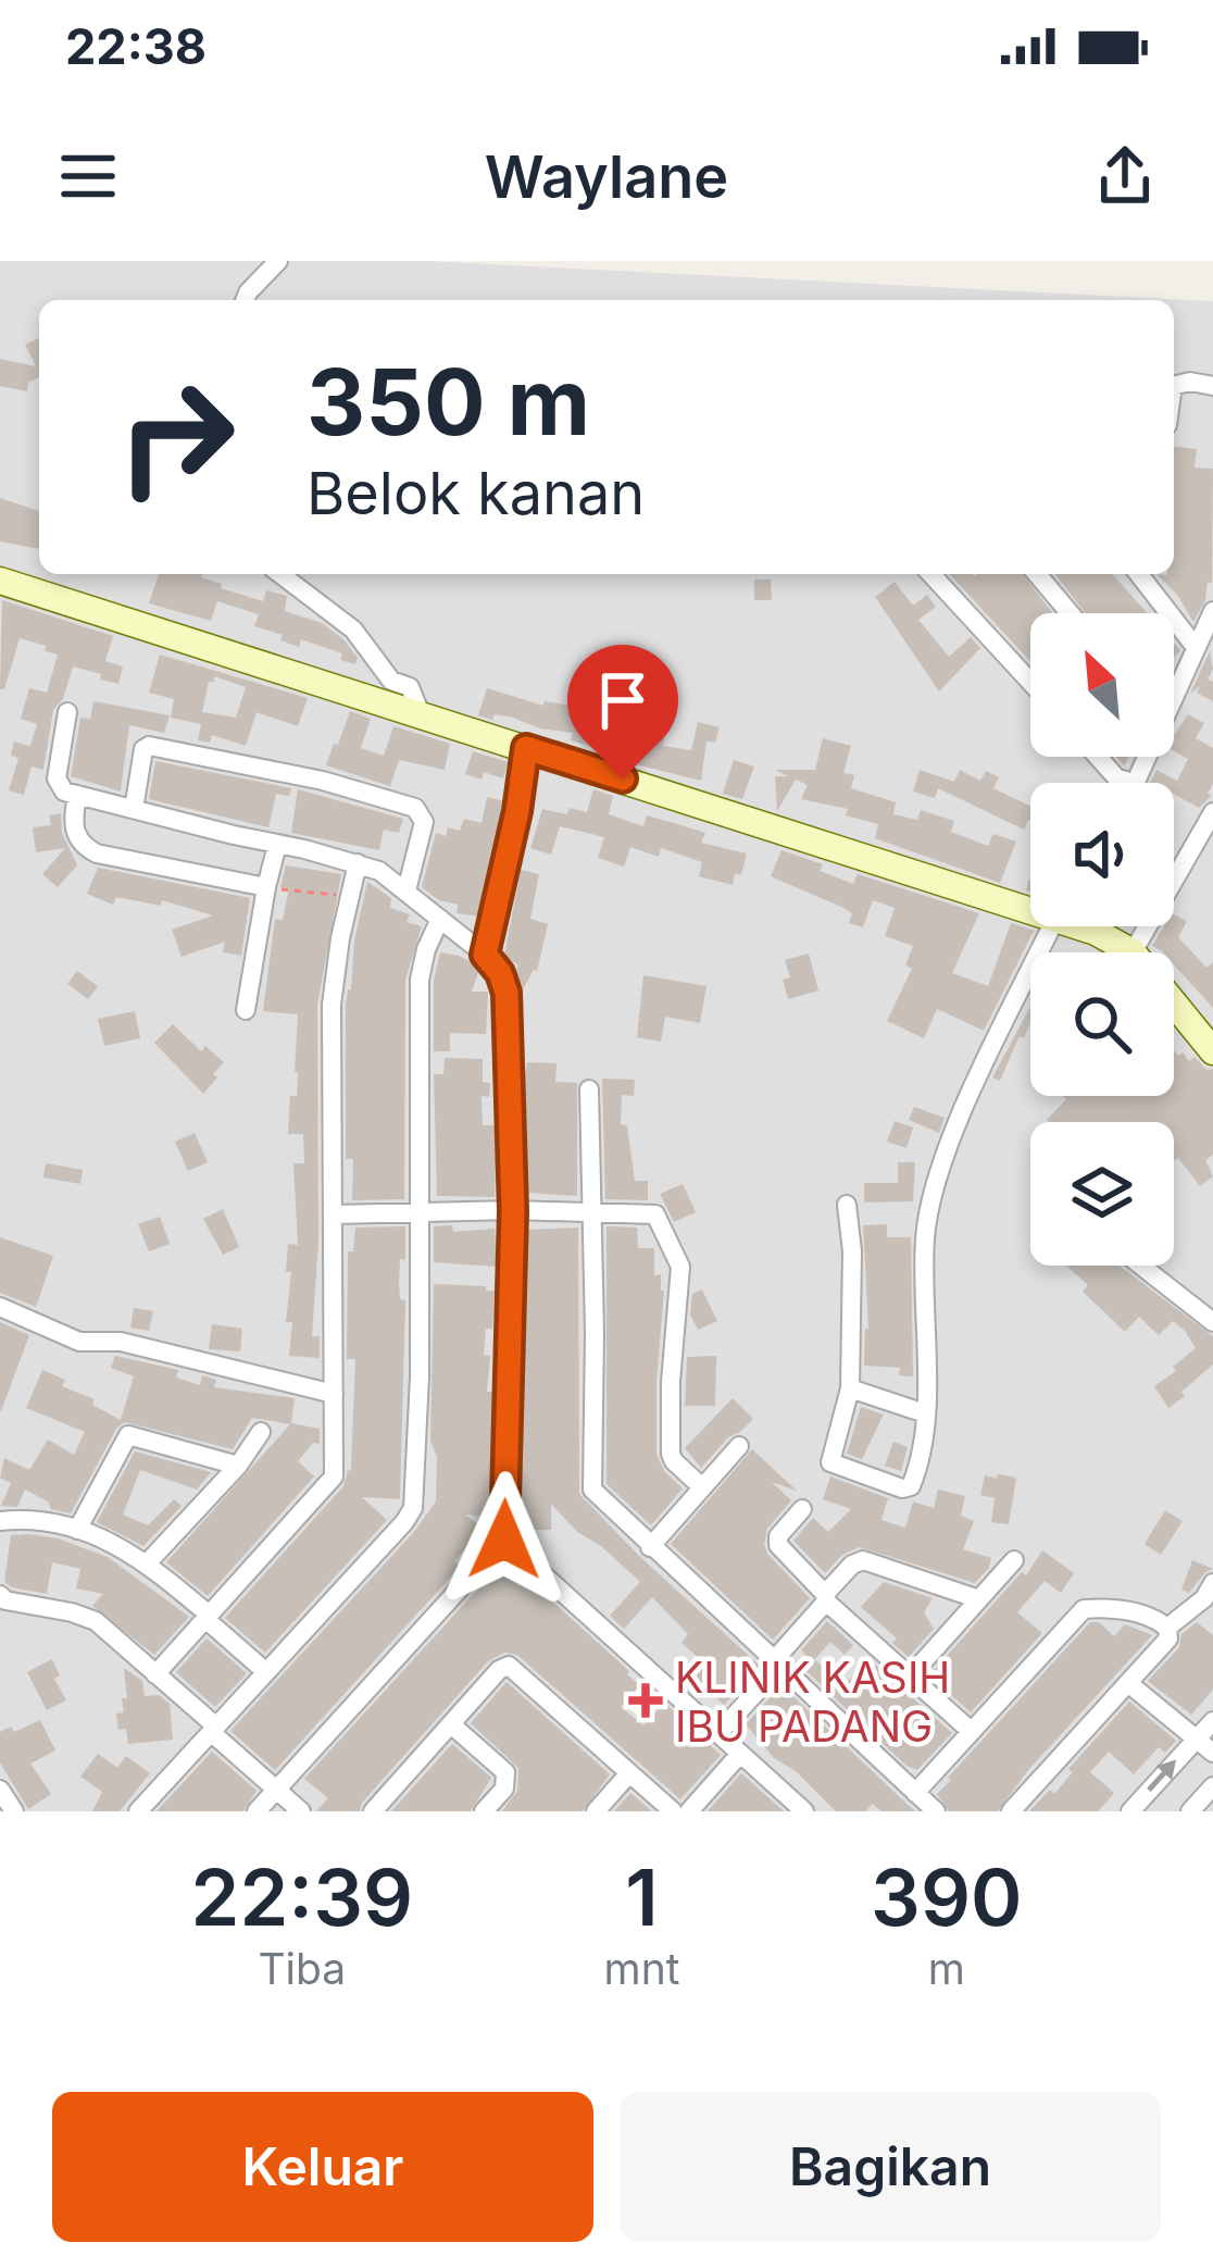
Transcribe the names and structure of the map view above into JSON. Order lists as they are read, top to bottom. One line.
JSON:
{"places":{"health":["KLINIK KASIH IBU PADANG"]},"north":"top left","page":{"status":"22:38","header":"Waylane","turn":["350 m","Belok kanan"],"eta":["22:39","Tiba","1","mnt","390","m"],"buttons":["Keluar","Bagikan"]}}
